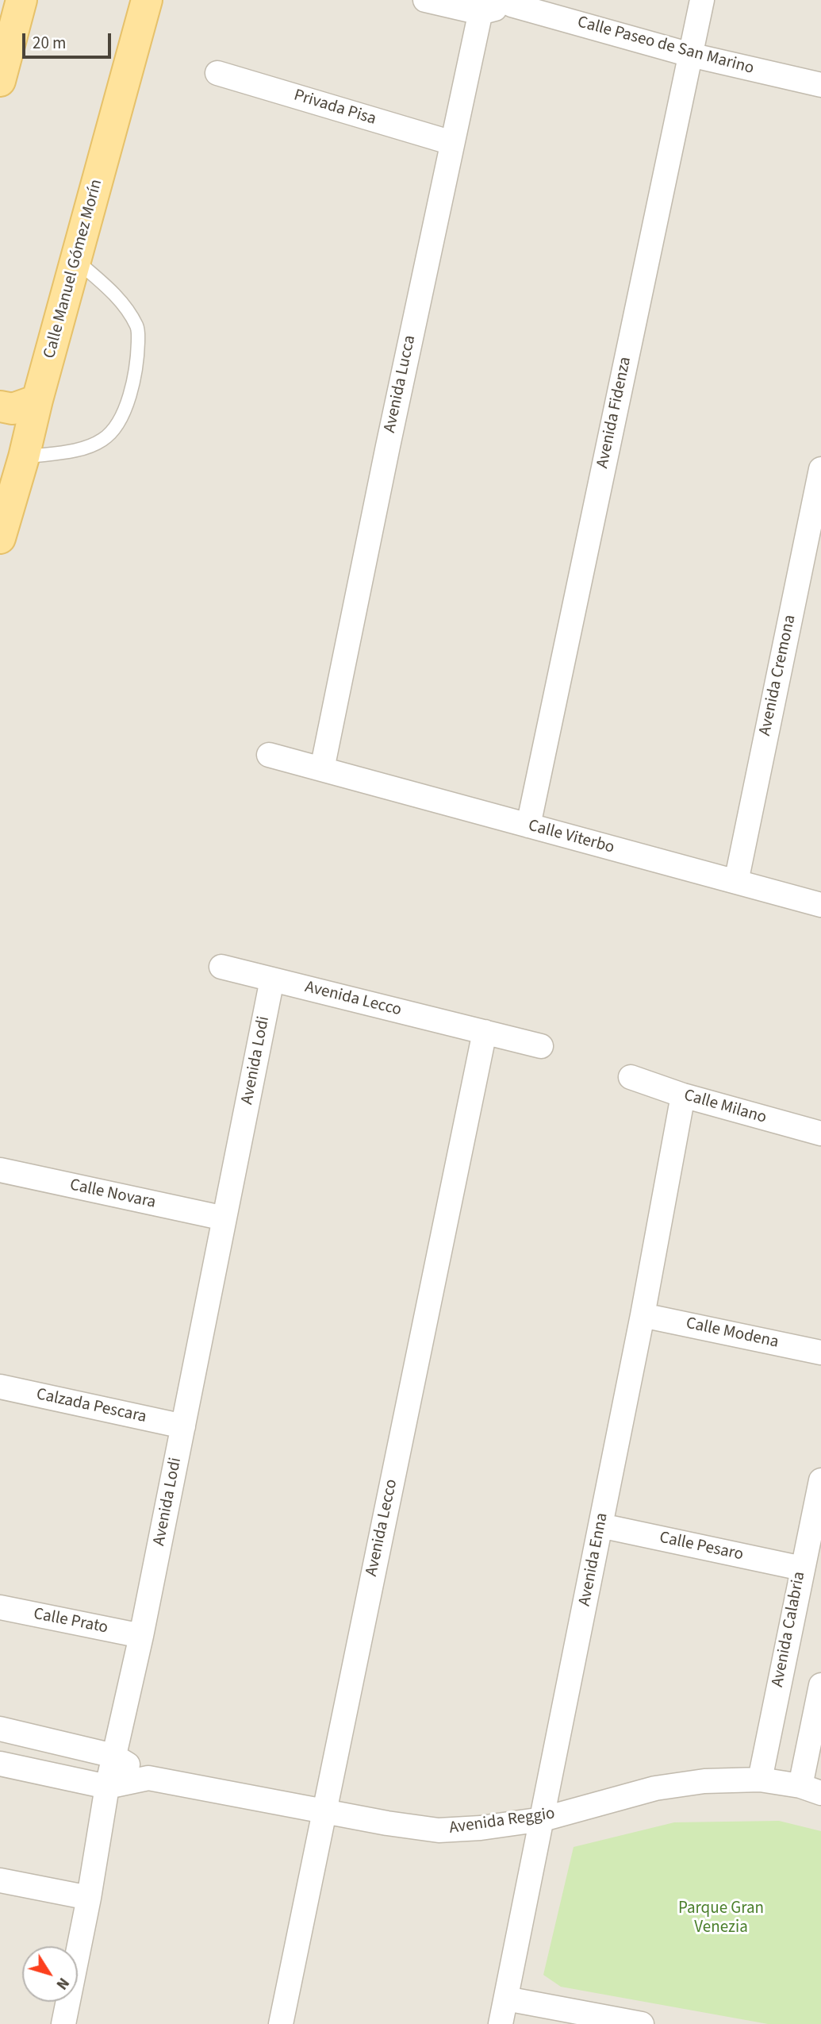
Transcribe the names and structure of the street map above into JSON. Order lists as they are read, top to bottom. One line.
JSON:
{"streets":{"main road":["Calle Manuel Gómez Morín"],"street":["Calle Paseo de San Marino","Privada Pisa","Avenida Lucca","Avenida Fidenza","Avenida Cremona","Calle Viterbo","Avenida Lecco","Avenida Lodi","Calle Milano","Calle Novara","Calle Modena","Calzada Pescara","Calle Pesaro","Avenida Enna","Calle Prato","Avenida Calabria","Avenida Reggio"]},"crossings":[["Calle Paseo de San Marino","Avenida Lucca"],["Calle Paseo de San Marino","Avenida Fidenza"],["Privada Pisa","Avenida Lucca"],["Avenida Lucca","Calle Viterbo"],["Avenida Fidenza","Calle Viterbo"],["Avenida Cremona","Calle Viterbo"],["Avenida Lecco","Avenida Lodi"],["Avenida Lecco","Avenida Reggio"],["Avenida Lodi","Calle Novara"],["Avenida Lodi","Calzada Pescara"],["Avenida Lodi","Calle Prato"],["Avenida Lodi","Avenida Reggio"],["Calle Milano","Avenida Enna"],["Calle Modena","Avenida Enna"],["Calle Pesaro","Avenida Enna"],["Calle Pesaro","Avenida Calabria"],["Avenida Enna","Avenida Reggio"],["Avenida Calabria","Avenida Reggio"]],"parks":["Parque Gran Venezia"],"scale_bar":"20 m","north":"bottom right"}
